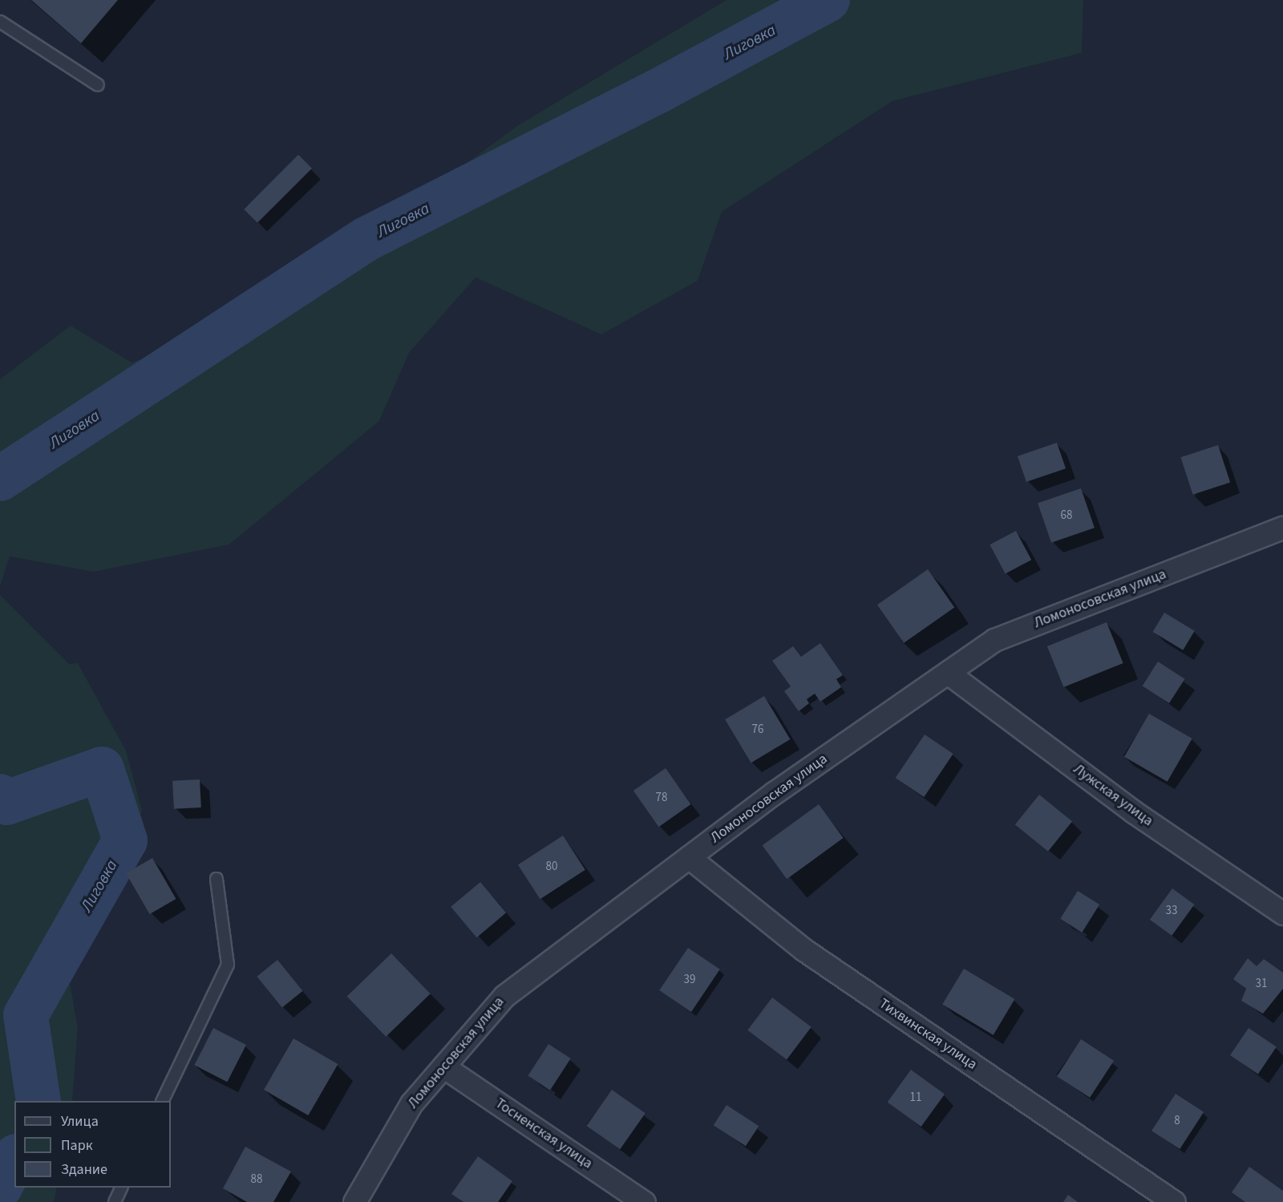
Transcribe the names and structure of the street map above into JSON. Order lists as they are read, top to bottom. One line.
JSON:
{"streets":{"street":["Ломоносовская улица","Лужская улица","Тихвинская улица","Тосненская улица"]},"crossings":[["Ломоносовская улица","Лужская улица"],["Ломоносовская улица","Тихвинская улица"],["Ломоносовская улица","Тосненская улица"]],"water":["Лиговка"],"house_numbers":["68","76","78","80","33","39","31","11","8","88"],"legend":["Улица","Парк","Здание"]}
